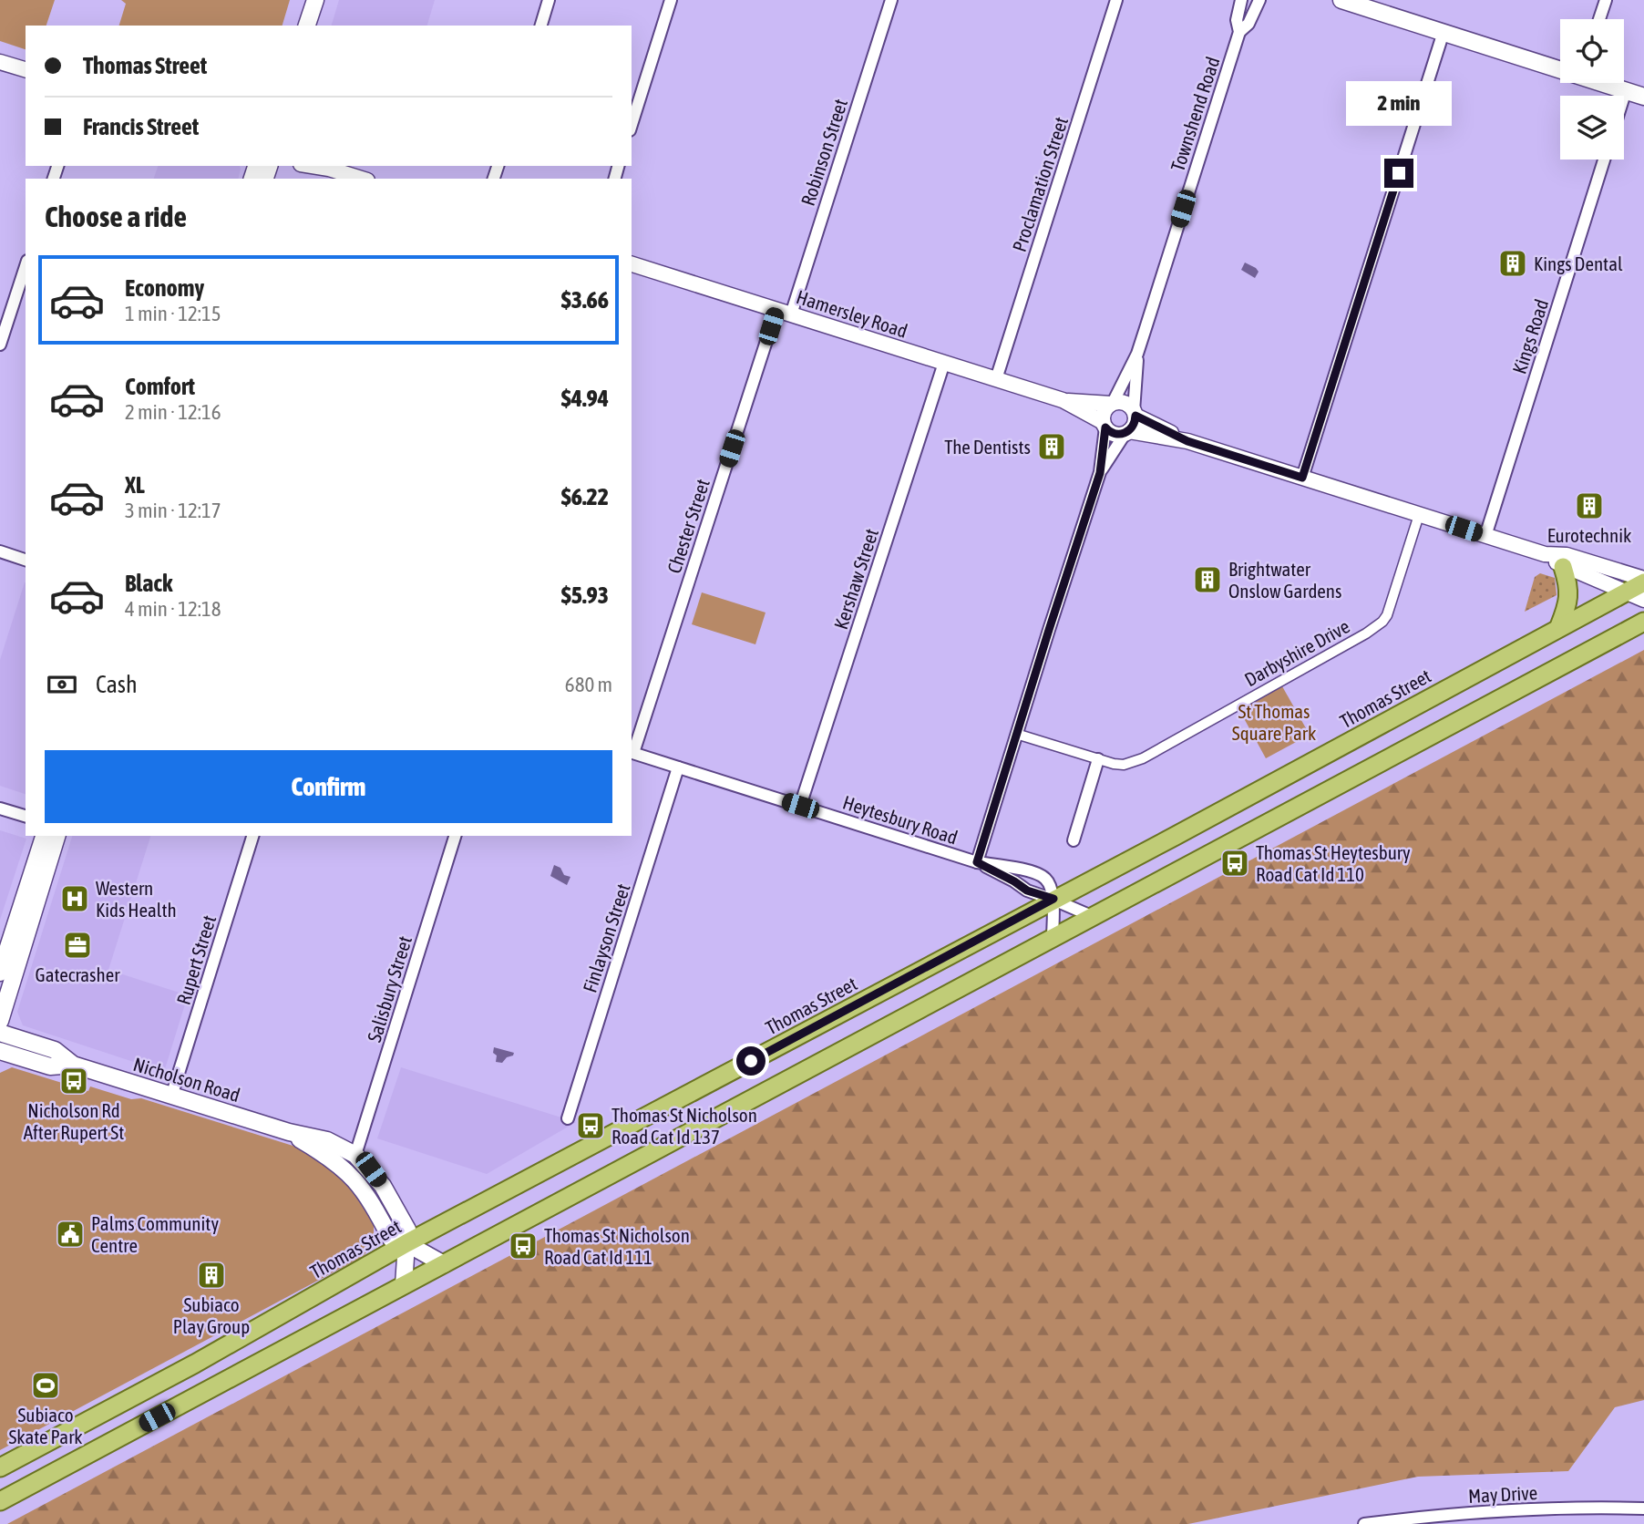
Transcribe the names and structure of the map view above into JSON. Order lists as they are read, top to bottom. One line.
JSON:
{"streets":{"main road":["Thomas Street","Nicholson Road"],"street":["Townshend Road","Robinson Street","Proclamation Street","Hamersley Road","Kings Road","Chester Street","Kershaw Street","Darbyshire Drive","Heytesbury Road","Finlayson Street","Rupert Street","Salisbury Street","May Drive"]},"crossings":[["Townshend Road","Hamersley Road"],["Robinson Street","Hamersley Road"],["Robinson Street","Chester Street"],["Proclamation Street","Hamersley Road"],["Hamersley Road","Chester Street"],["Hamersley Road","Kershaw Street"],["Chester Street","Heytesbury Road"],["Kershaw Street","Heytesbury Road"],["Thomas Street","Heytesbury Road"],["Thomas Street","Nicholson Road"],["Heytesbury Road","Finlayson Street"],["Rupert Street","Nicholson Road"],["Salisbury Street","Nicholson Road"]],"parks":["St Thomas Square Park"],"places":{"building":["Kings Dental","The Dentists","Eurotechnik","Brightwater Onslow Gardens","Subiaco Play Group"],"bus stop":["Thomas St Heytesbury Road Cat Id 110","Nicholson Rd After Rupert St","Thomas St Nicholson Road Cat Id 137","Thomas St Nicholson Road Cat Id 111"],"hospital":["Western Kids Health"],"office":["Gatecrasher"],"public building":["Palms Community Centre"],"sports":["Subiaco Skate Park"]},"page":{"banner":["Thomas Street","Francis Street"],"bubble":"2 min","heading":"Choose a ride","list":[{"name":"Economy","note":"1 min · 12:15","value":"$3.66"},{"name":"Comfort","note":"2 min · 12:16","value":"$4.94"},{"name":"XL","note":"3 min · 12:17","value":"$6.22"},{"name":"Black","note":"4 min · 12:18","value":"$5.93"}],"pay":["Cash","680 m"],"buttons":"Confirm"}}
